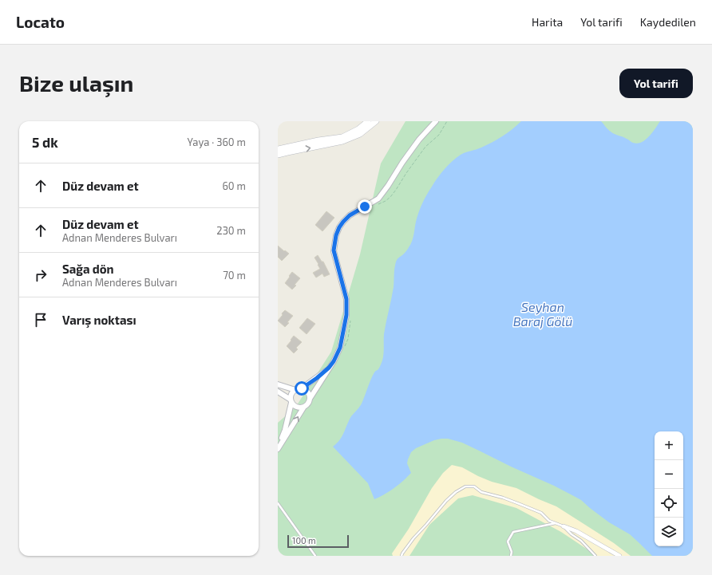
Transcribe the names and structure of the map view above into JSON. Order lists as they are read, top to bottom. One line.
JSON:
{"water":["Seyhan Baraj Gölü"],"scale_bar":"100 m","page":{"header":"Locato","nav":["Harita","Yol tarifi","Kaydedilen"],"buttons":"Yol tarifi","title":"Bize ulaşın","heading":["5 dk","Yaya · 360 m"],"list":[["Düz devam et","60 m"],["Düz devam et","Adnan Menderes Bulvarı","230 m"],["Sağa dön","Adnan Menderes Bulvarı","70 m"],"Varış noktası"],"map_buttons":["+","−"],"scale":"100 m"}}
